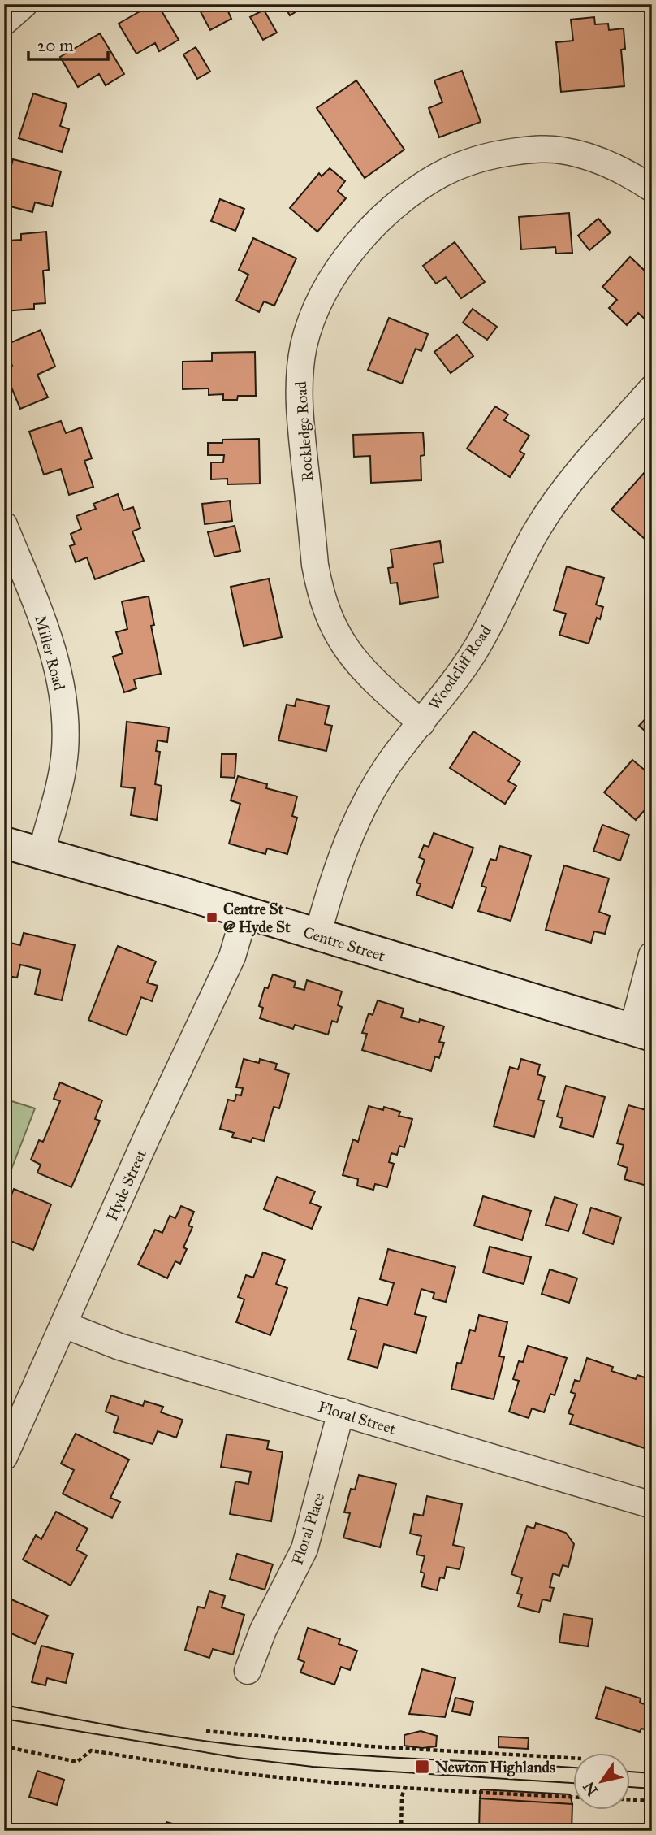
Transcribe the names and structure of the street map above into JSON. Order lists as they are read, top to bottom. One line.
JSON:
{"streets":{"main road":["Centre Street"],"street":["Rockledge Road","Miller Road","Woodcliff Road","Hyde Street","Floral Street","Floral Place"]},"crossings":[["Rockledge Road","Woodcliff Road"],["Miller Road","Centre Street"],["Woodcliff Road","Centre Street"],["Centre Street","Hyde Street"],["Hyde Street","Floral Street"],["Floral Street","Floral Place"]],"places":{"transit":["Centre St @ Hyde St","Newton Highlands"]},"scale_bar":"20 m","north":"bottom left"}
